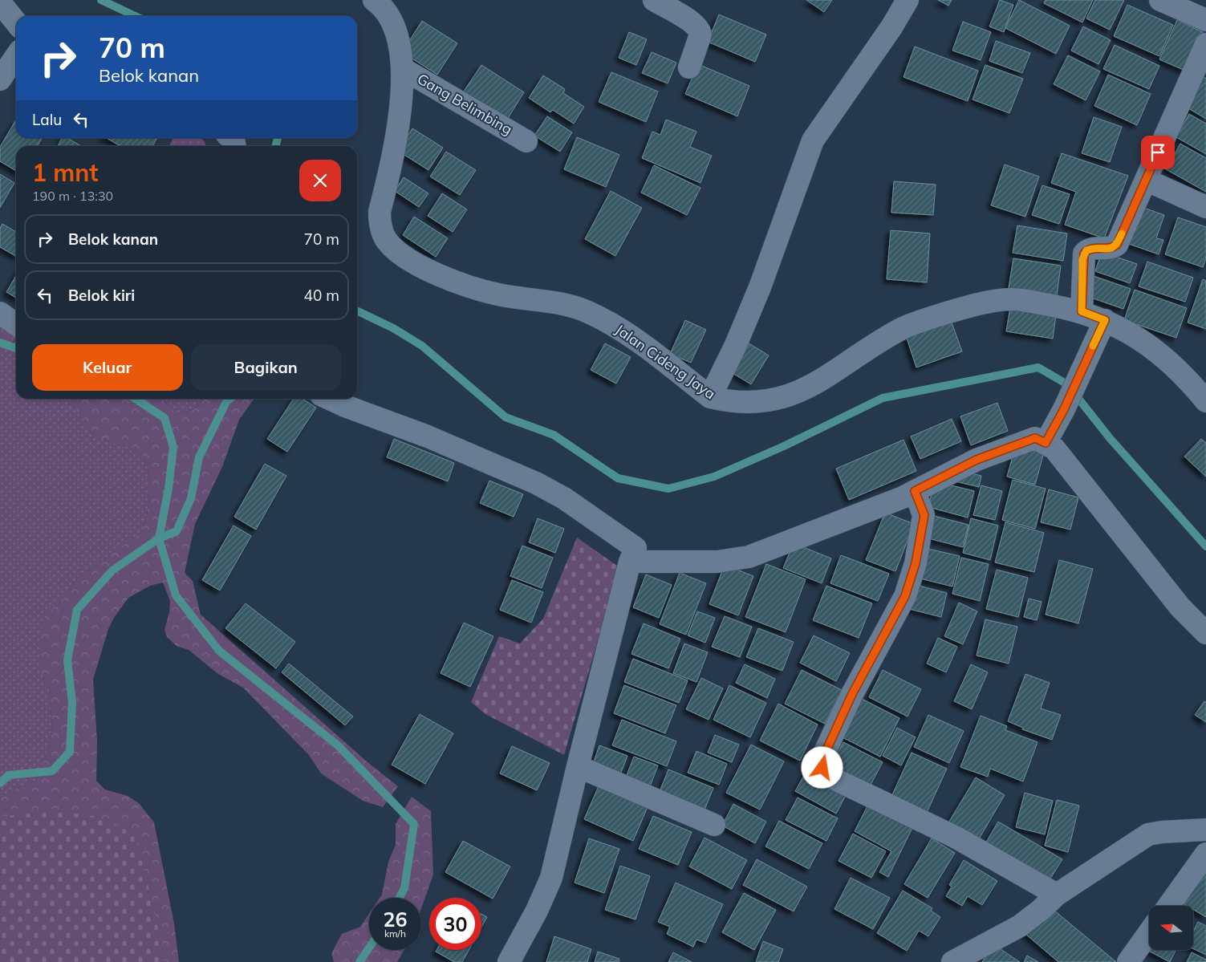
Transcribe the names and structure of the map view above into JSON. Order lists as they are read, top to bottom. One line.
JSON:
{"streets":{"street":["Gang Belimbing","Jalan Cideng Jaya"]},"crossings":[["Gang Belimbing","Jalan Cideng Jaya"]],"north":"left","page":{"turn":["70 m","Belok kanan"],"then":"Lalu","heading":["1 mnt","190 m · 13:30"],"list":[{"name":"Belok kanan","value":"70 m"},{"name":"Belok kiri","value":"40 m"}],"buttons":["Keluar","Bagikan"],"speed":"26 km/h","limit":"30"}}
